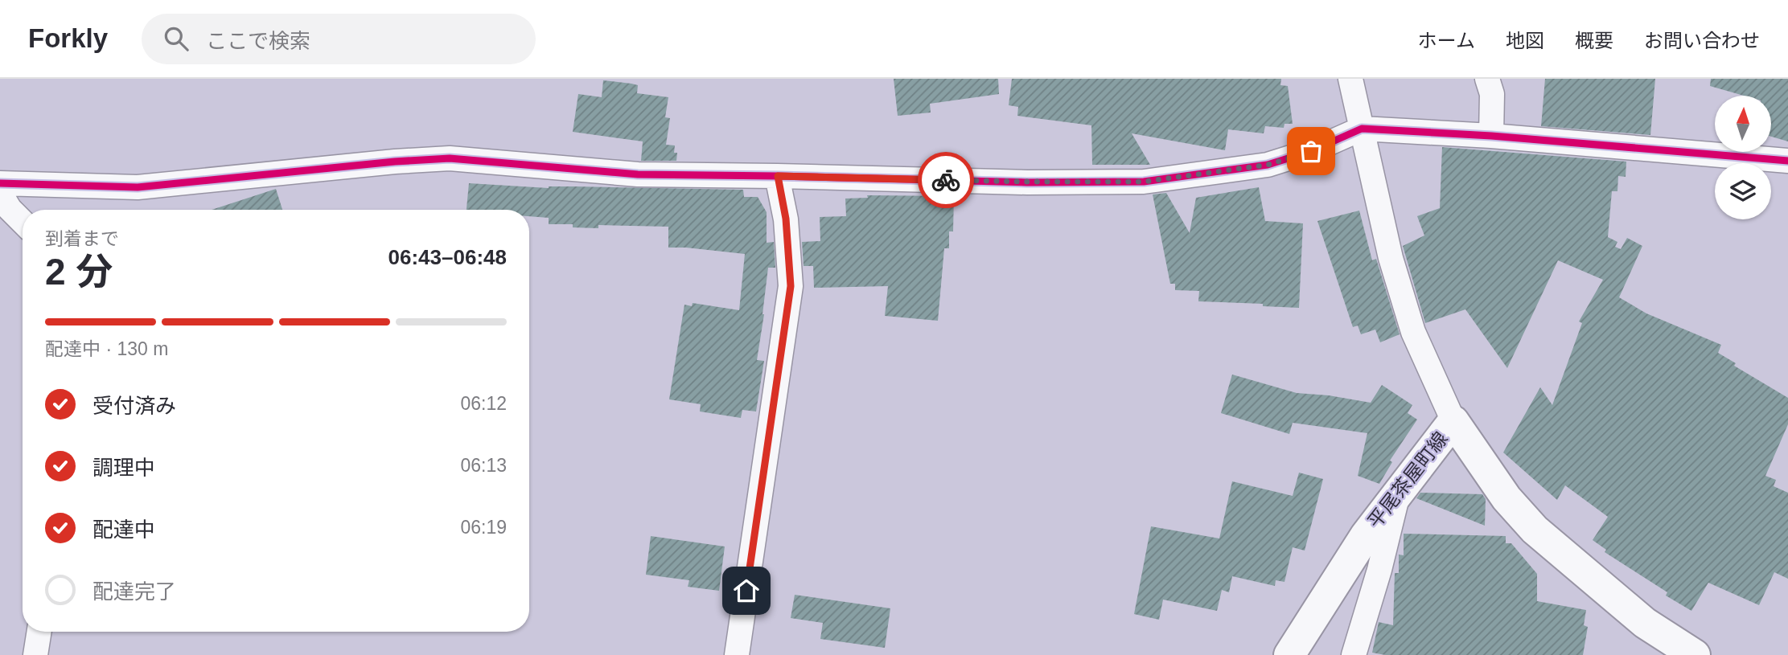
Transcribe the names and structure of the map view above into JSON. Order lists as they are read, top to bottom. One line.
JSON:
{"streets":{"main road":["平尾茶屋町線"]},"north":"top","page":{"header":"Forkly","search":"ここで検索","nav":["ホーム","地図","概要","お問い合わせ"],"heading":["2 分","到着まで","06:43–06:48"],"bar":"配達中 · 130 m","list":[["受付済み","06:12"],["調理中","06:13"],["配達中","06:19"],"配達完了"]}}
